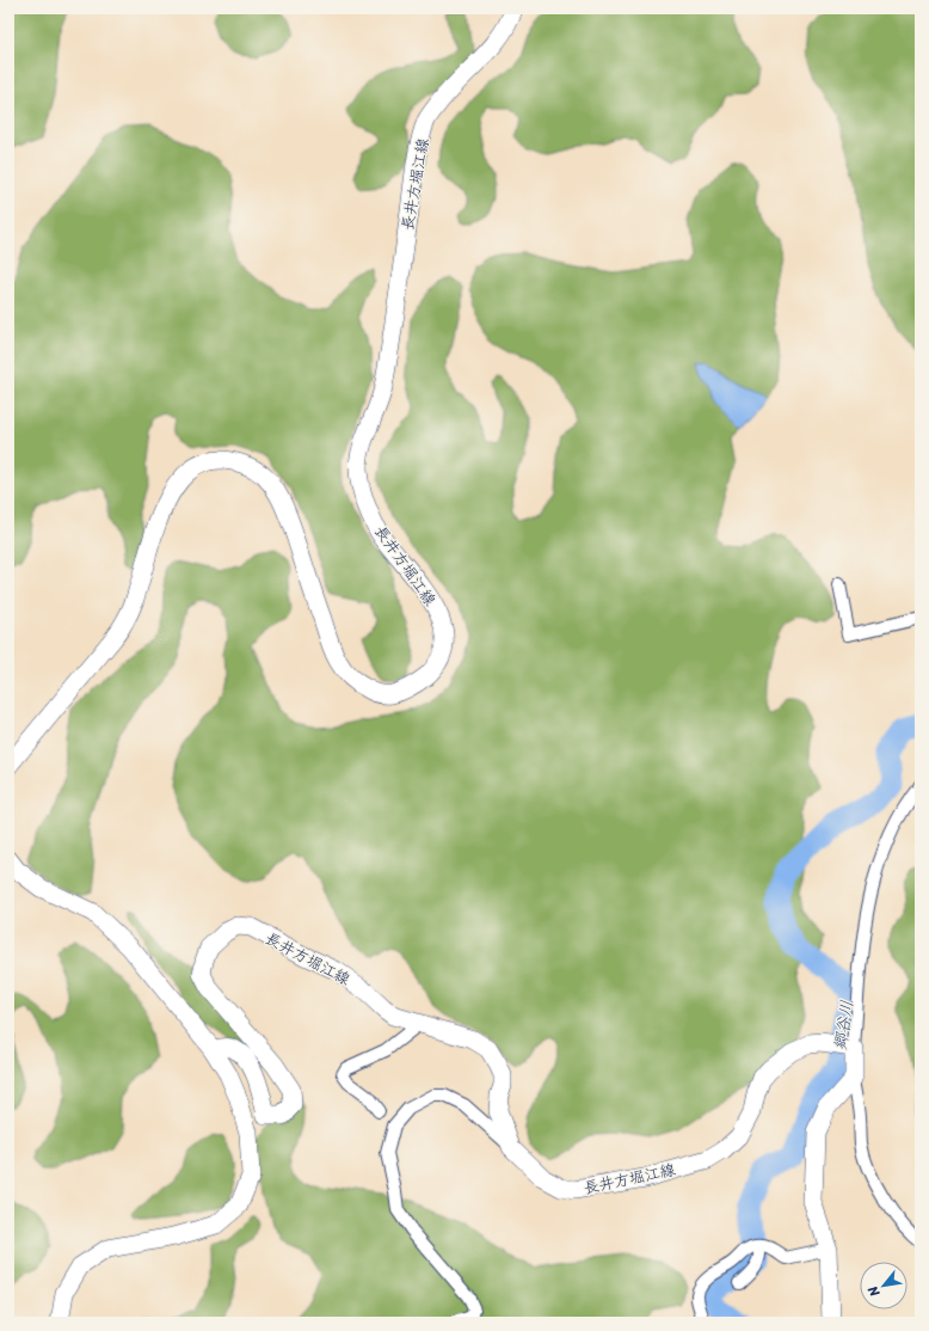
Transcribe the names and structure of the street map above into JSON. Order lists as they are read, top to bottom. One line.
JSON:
{"streets":{"main road":["長井方堀江線"]},"water":["郷谷川"],"north":"bottom left"}
